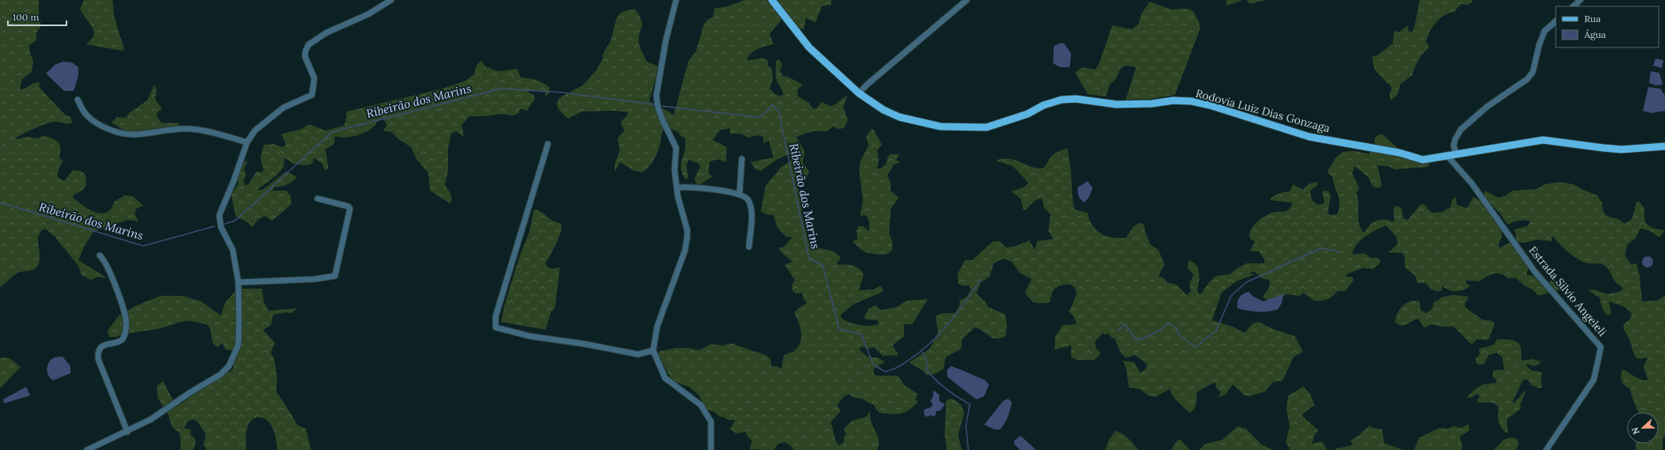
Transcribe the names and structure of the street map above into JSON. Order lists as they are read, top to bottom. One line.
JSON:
{"streets":{"main road":["Rodovia Luiz Dias Gonzaga"],"street":["Estrada Silvio Angeleli"]},"crossings":[["Rodovia Luiz Dias Gonzaga","Estrada Silvio Angeleli"]],"water":["Ribeirão dos Marins"],"legend":["Rua","Água"],"scale_bar":"100 m","north":"left"}
